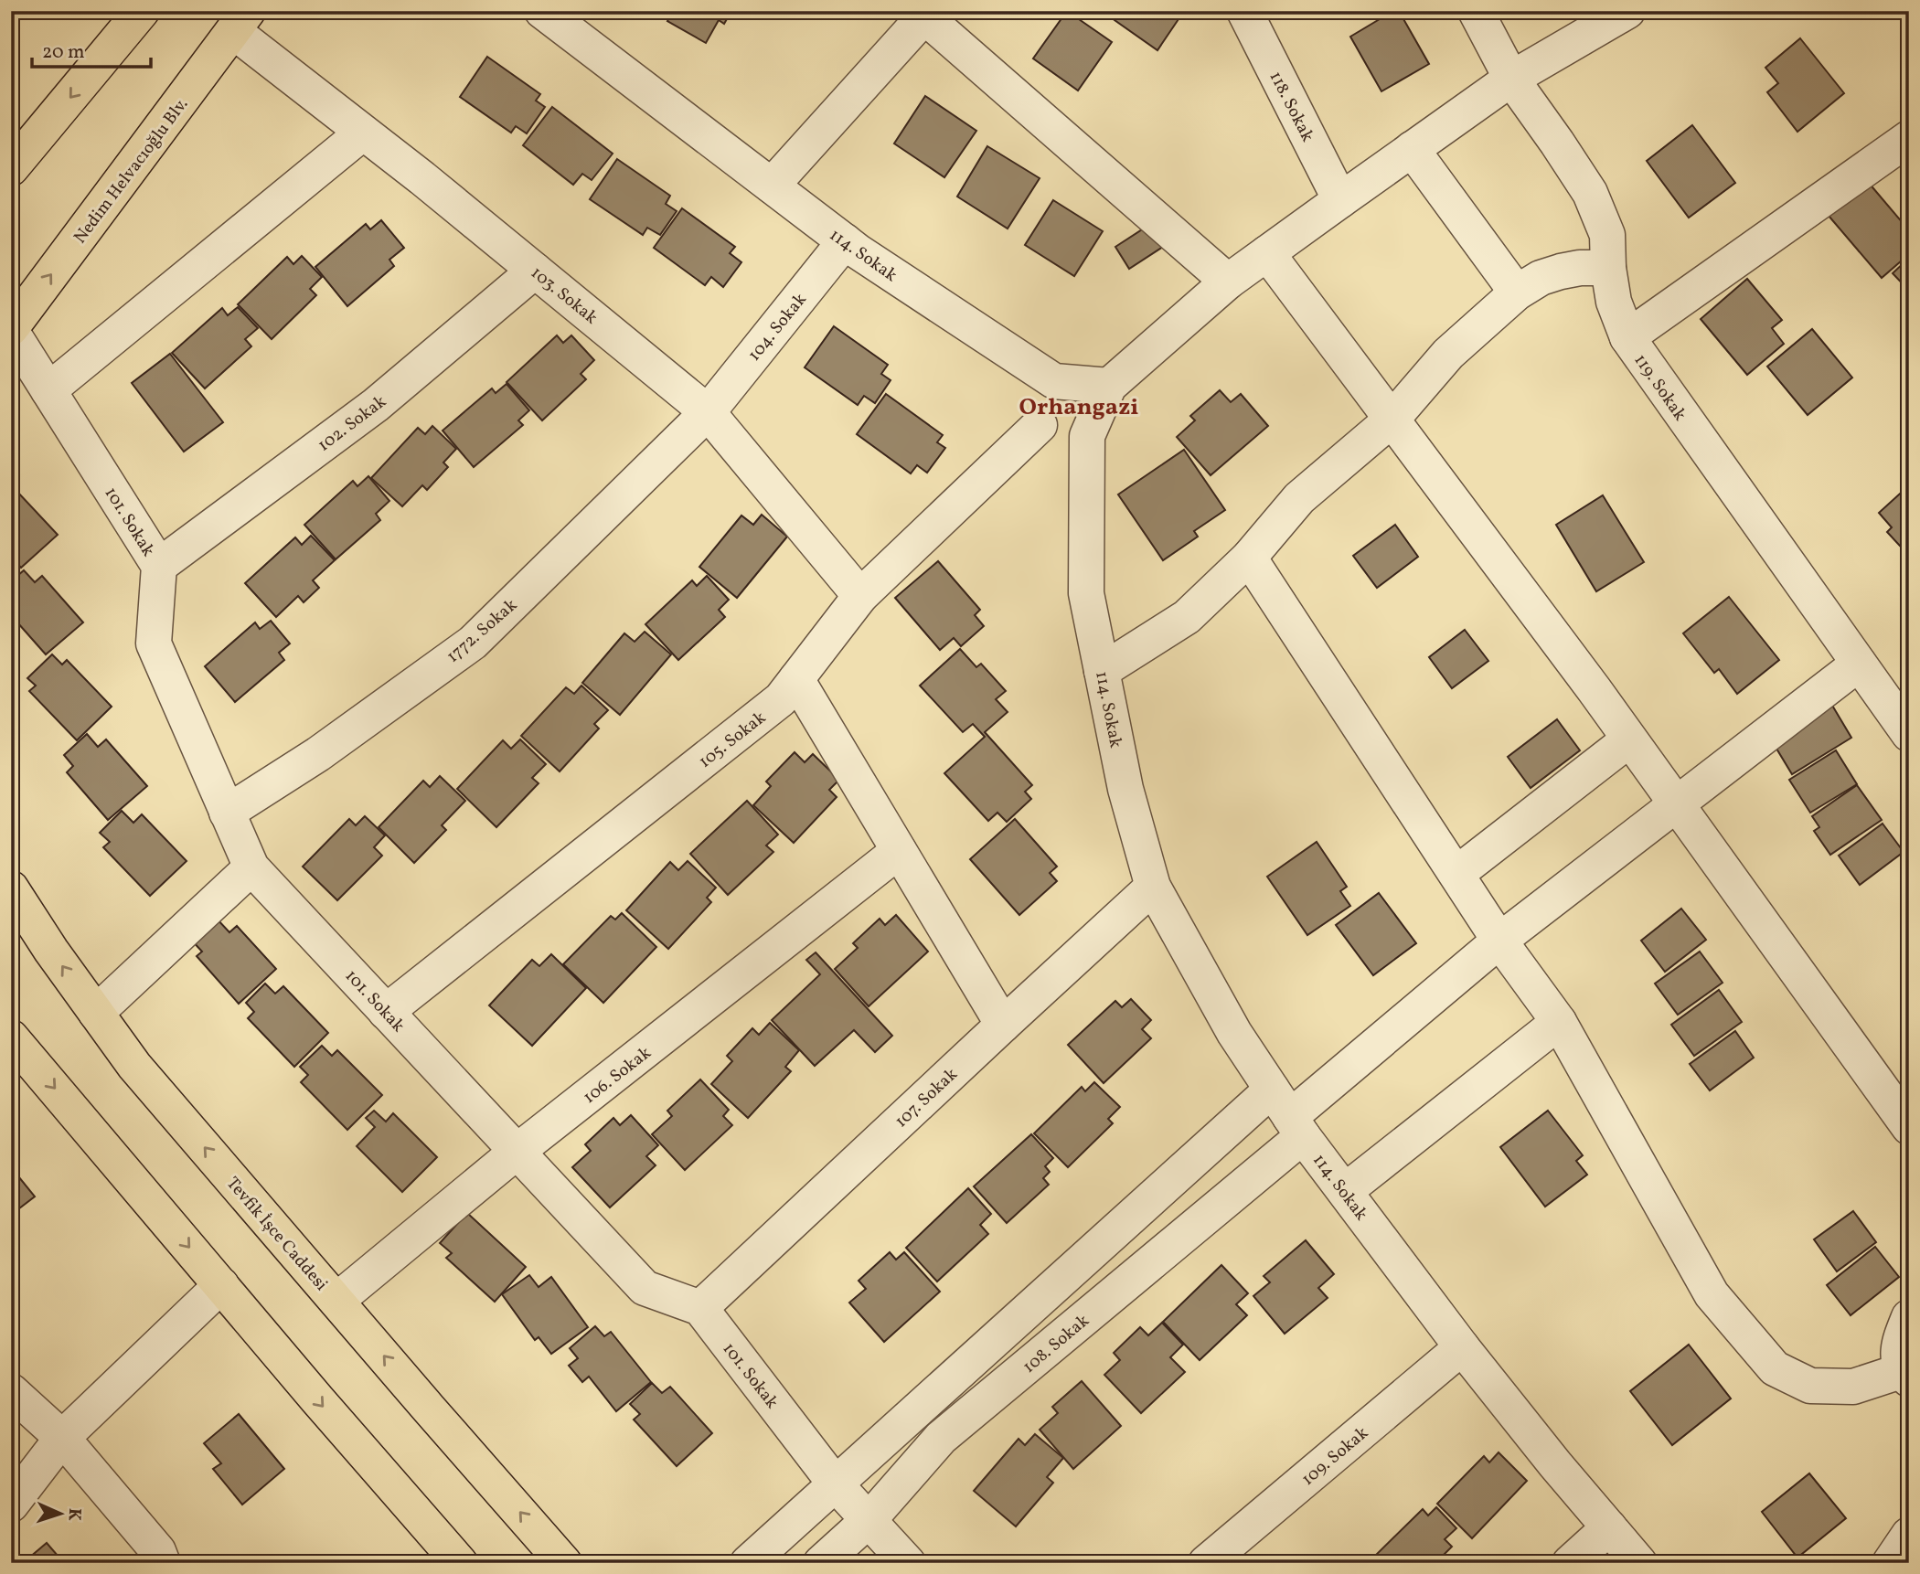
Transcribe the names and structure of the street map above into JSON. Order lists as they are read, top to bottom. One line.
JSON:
{"streets":{"main road":["Nedim Helvacıoğlu Blv.","Tevfik İşce Caddesi"],"street":["118. Sokak","114. Sokak","103. Sokak","104. Sokak","119. Sokak","102. Sokak","101. Sokak","1772. Sokak","105. Sokak","106. Sokak","107. Sokak","108. Sokak","109. Sokak"]},"crossings":[["Nedim Helvacıoğlu Blv.","103. Sokak"],["Nedim Helvacıoğlu Blv.","101. Sokak"],["114. Sokak","104. Sokak"],["114. Sokak","107. Sokak"],["114. Sokak","108. Sokak"],["114. Sokak","109. Sokak"],["103. Sokak","104. Sokak"],["103. Sokak","102. Sokak"],["103. Sokak","1772. Sokak"],["103. Sokak","105. Sokak"],["104. Sokak","1772. Sokak"],["102. Sokak","101. Sokak"],["101. Sokak","1772. Sokak"],["101. Sokak","105. Sokak"],["101. Sokak","106. Sokak"],["101. Sokak","107. Sokak"],["101. Sokak","108. Sokak"],["106. Sokak","Tevfik İşce Caddesi"]],"districts":["Orhangazi"],"scale_bar":"20 m","north":"right"}
